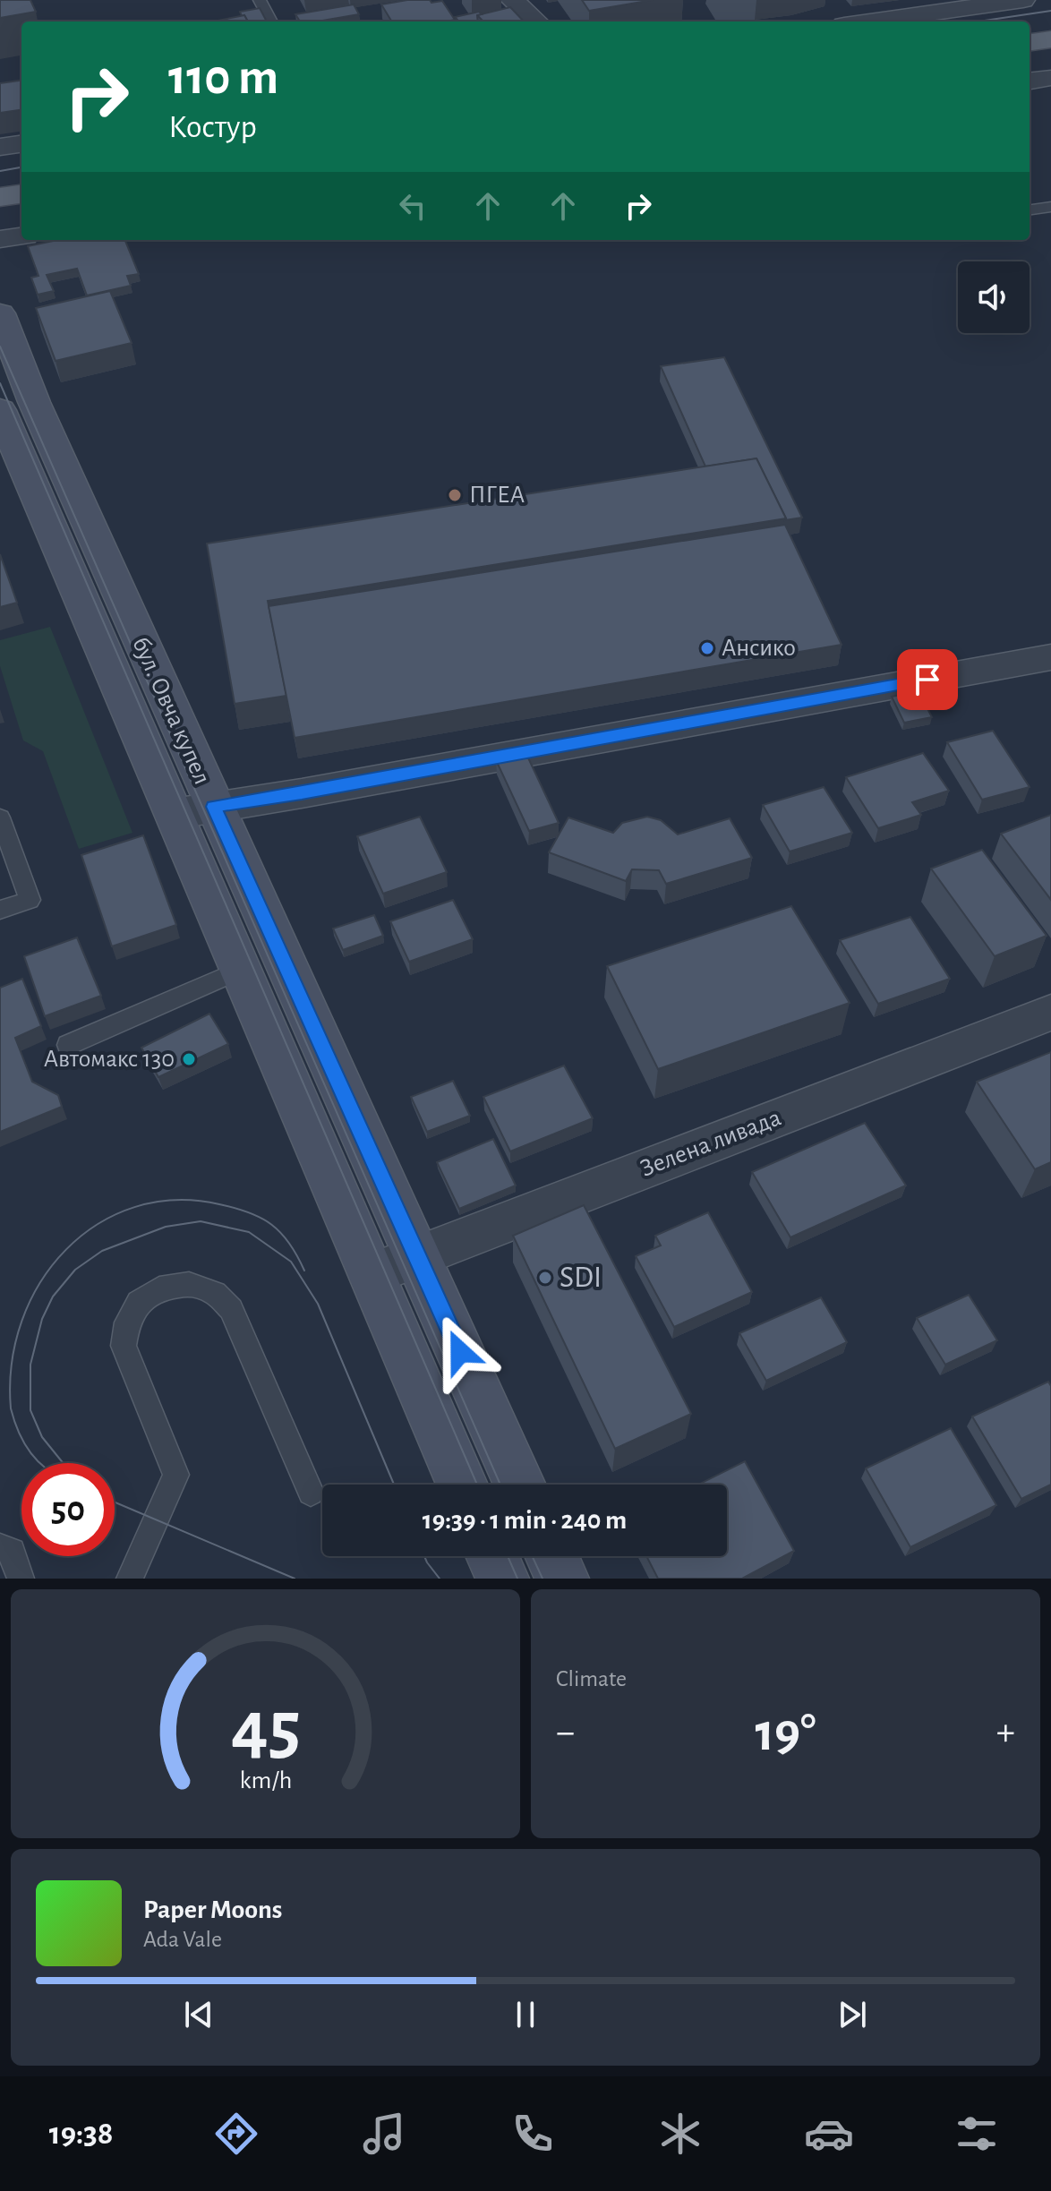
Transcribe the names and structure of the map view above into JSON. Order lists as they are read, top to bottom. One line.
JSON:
{"streets":{"main road":["бул. Овча купел"],"street":["Зелена ливада"]},"crossings":[["бул. Овча купел","Зелена ливада"]],"places":["ПГЕА","Ансико","Автомакс 130","SDI"],"page":{"turn":["110 m","Костур"],"limit":"50","trip":"19:39 · 1 min · 240 m","tile":"Climate","heat":["−","19°","+"],"song":["Paper Moons","Ada Vale"],"tabs":"19:38","gauge":["45","km/h"]}}
